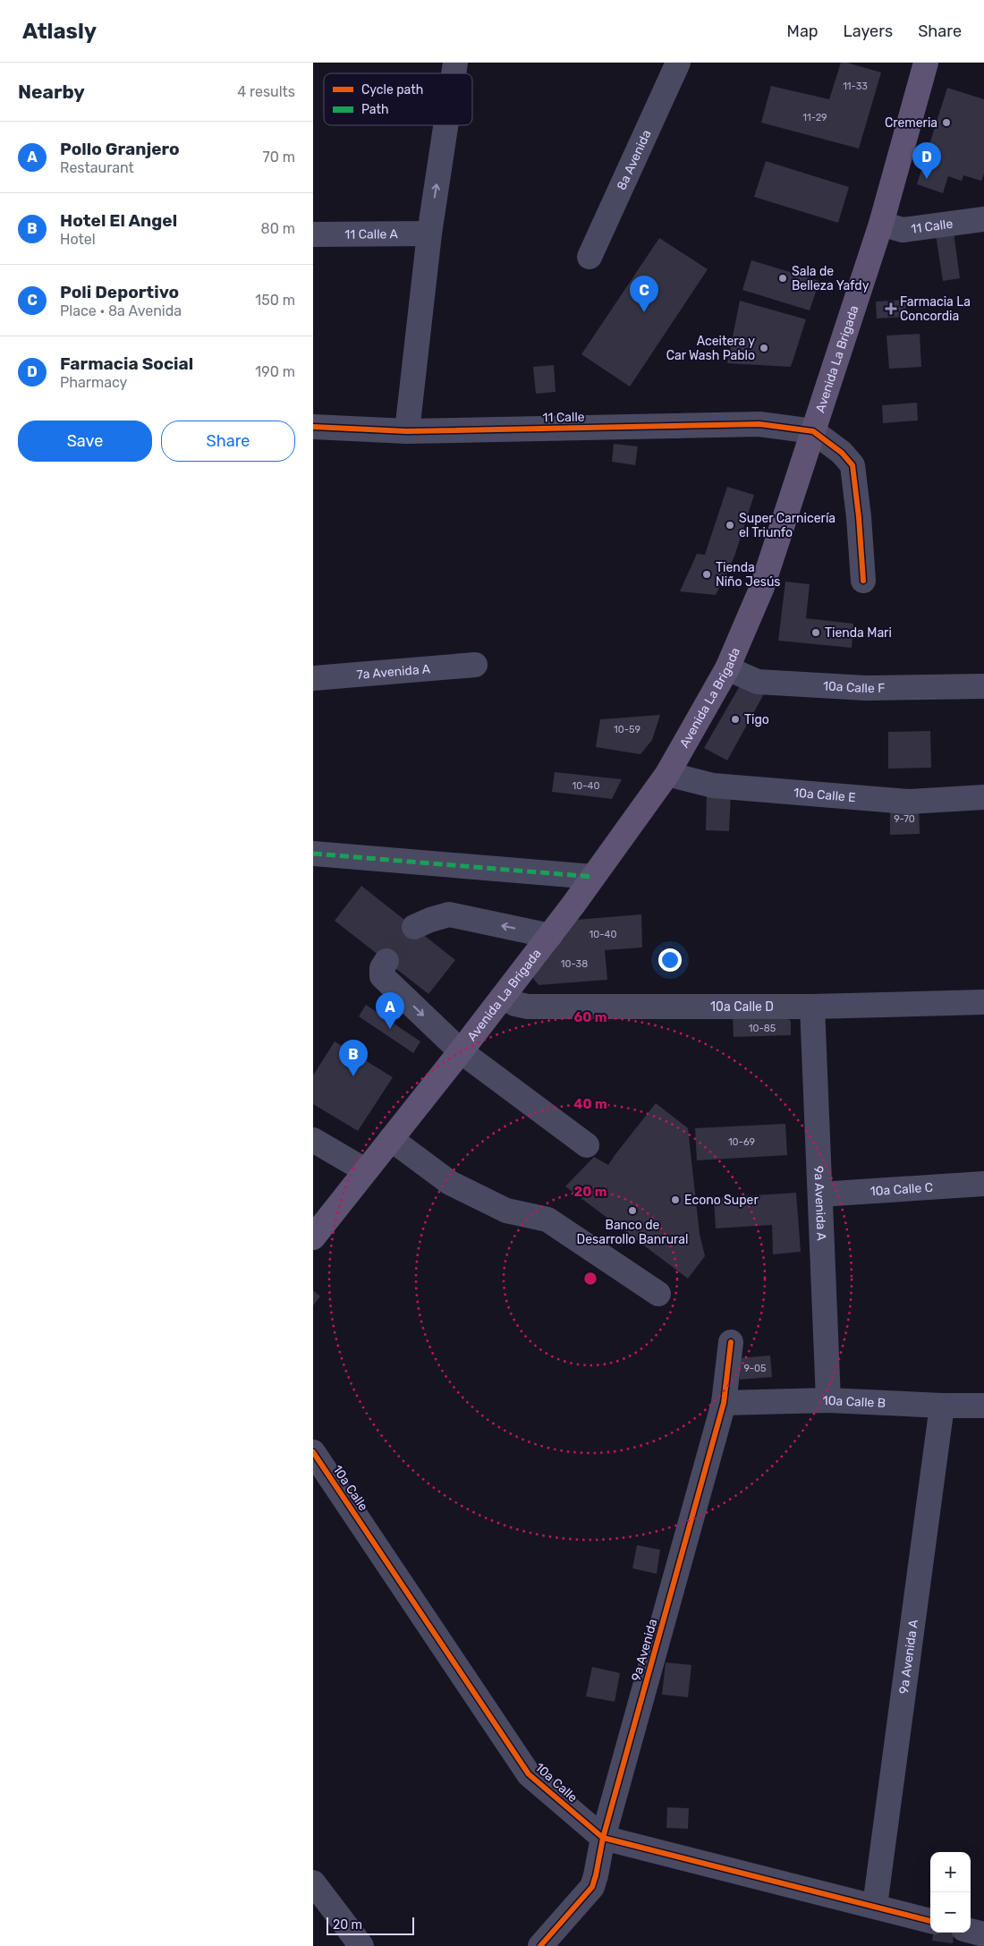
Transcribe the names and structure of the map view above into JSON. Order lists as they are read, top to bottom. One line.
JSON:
{"streets":{"main road":["Avenida La Brigada"],"street":["8a Avenida","11 Calle","11 Calle A","7a Avenida A","10a Calle F","10a Calle E","10a Calle D","10a Calle C","9a Avenida A","10a Calle B","10a Calle","9a Avenida"]},"crossings":[["11 Calle","Avenida La Brigada"],["Avenida La Brigada","10a Calle F"],["Avenida La Brigada","10a Calle E"],["Avenida La Brigada","10a Calle D"],["10a Calle D","9a Avenida A"],["10a Calle C","9a Avenida A"],["9a Avenida A","10a Calle B"],["9a Avenida A","10a Calle"],["10a Calle B","9a Avenida"],["10a Calle","9a Avenida"]],"places":{"other":["Cremeria","Sala de Belleza Yafdy","Aceitera y Car Wash Pablo","Super Carnicería el Triunfo","Tienda Niño Jesús","Tienda Mari","Tigo","Econo Super","Banco de Desarrollo Banrural"],"health":["Farmacia La Concordia"]},"house_numbers":["11-33","11-29","10-59","10-40","9-70","10-40","10-38","10-85","10-69","9-05"],"legend":["Cycle path","Path"],"scale_bar":"20 m","page":{"header":"Atlasly","nav":["Map","Layers","Share"],"heading":["Nearby","4 results"],"list":[{"mark":"A","name":"Pollo Granjero","note":"Restaurant","value":"70 m"},{"mark":"B","name":"Hotel El Angel","note":"Hotel","value":"80 m"},{"mark":"C","name":"Poli Deportivo","note":"Place · 8a Avenida","value":"150 m"},{"mark":"D","name":"Farmacia Social","note":"Pharmacy","value":"190 m"}],"pins":["D","C","A","B"],"buttons":["Save","Share"],"map_buttons":["+","−"],"scale":"20 m"},"rings":["60 m","40 m","20 m"]}
